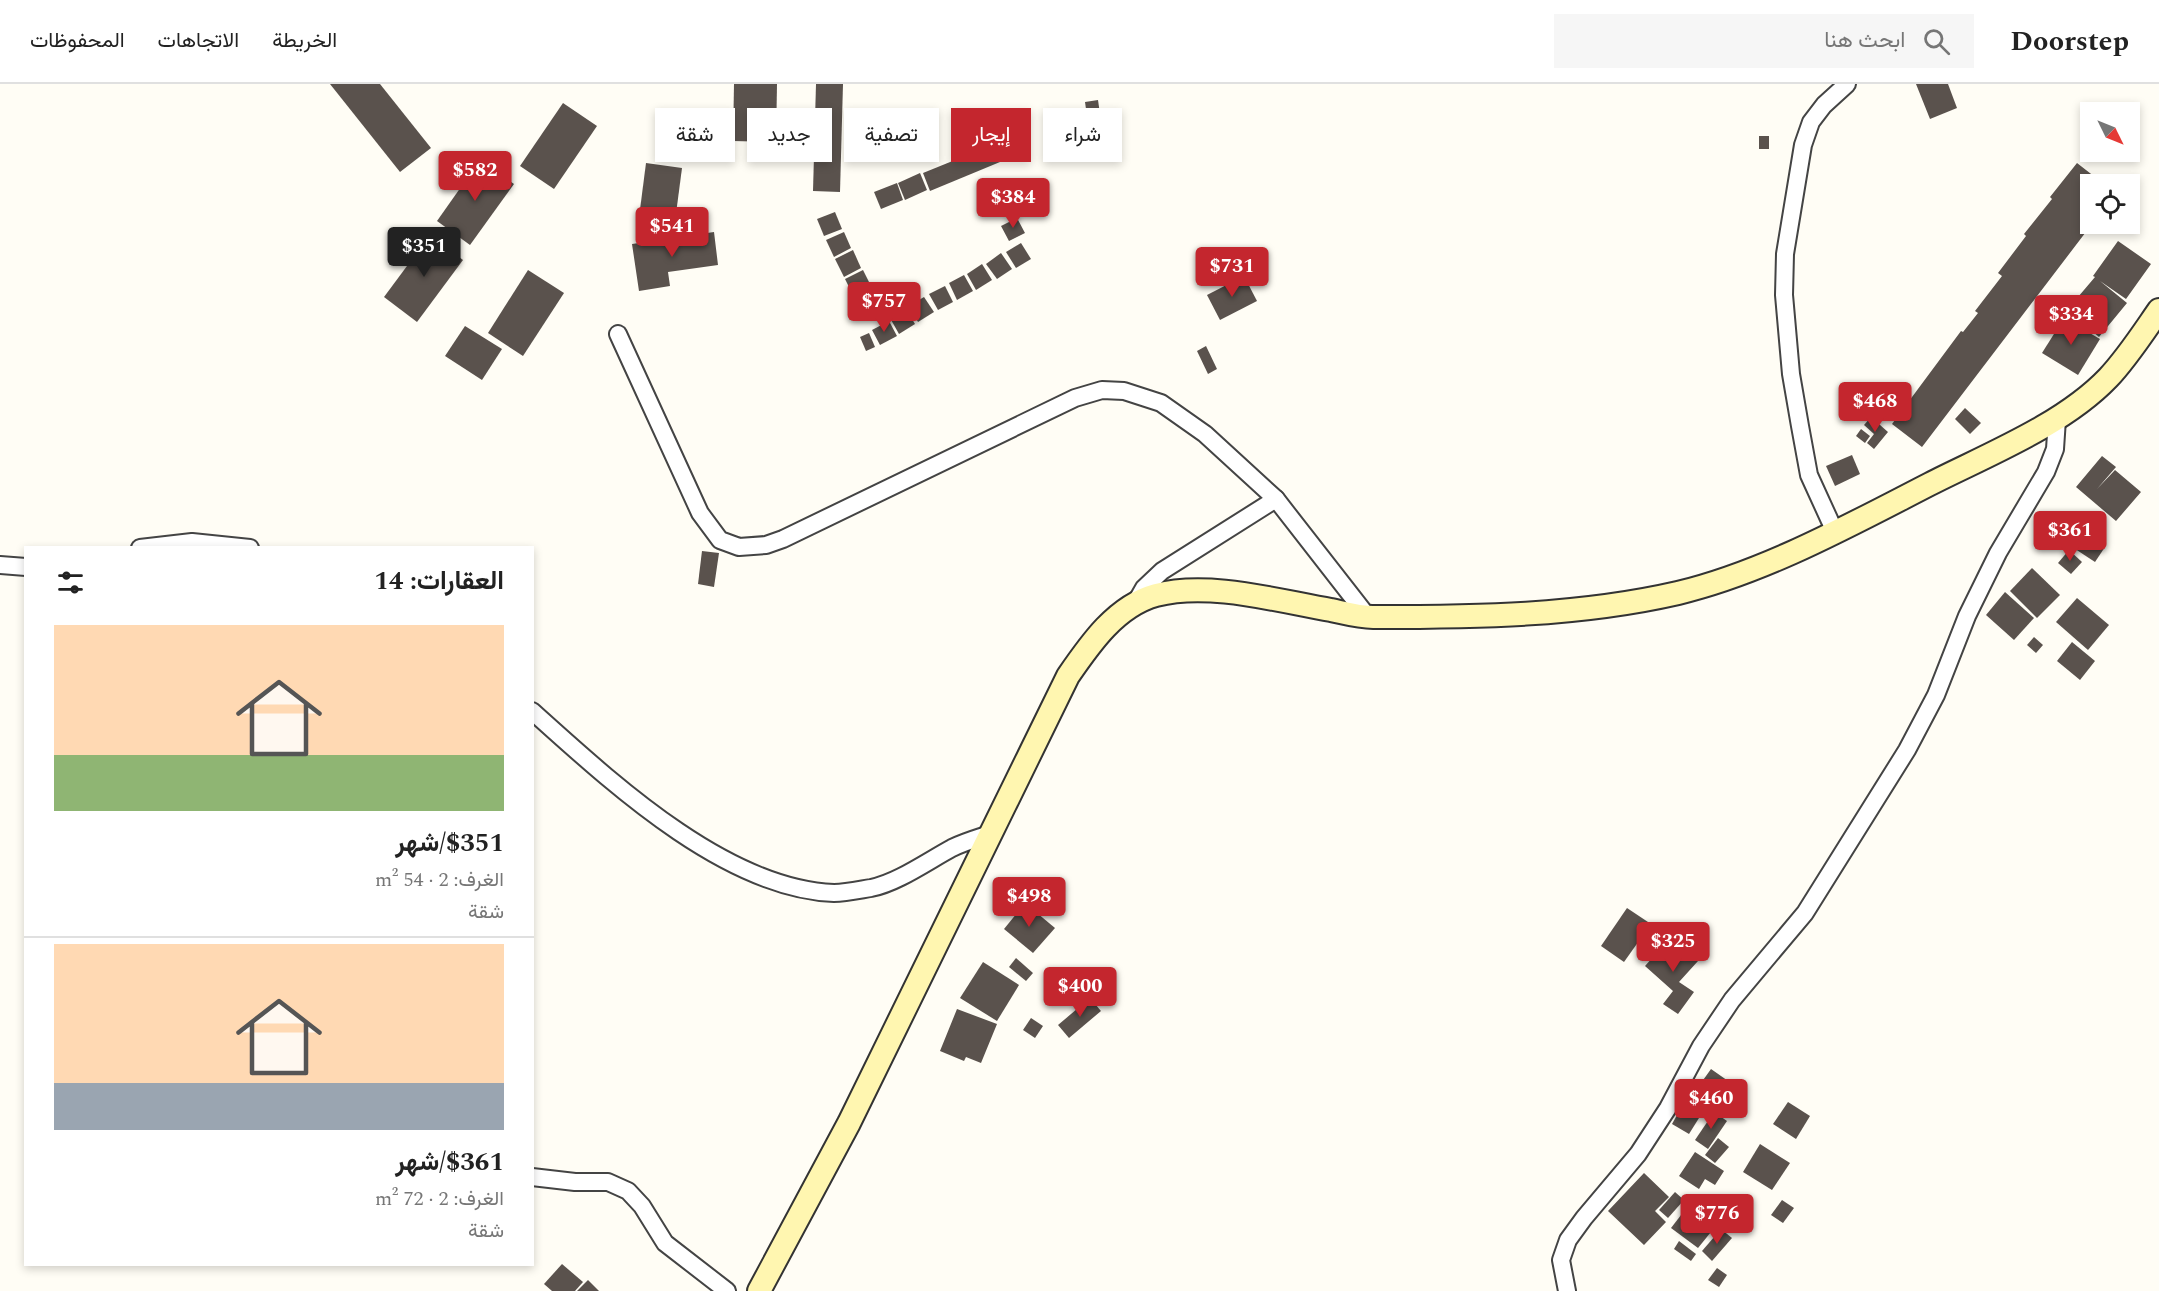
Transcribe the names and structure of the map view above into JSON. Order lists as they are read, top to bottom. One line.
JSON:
{"north":"bottom right","page":{"header":"Doorstep","search":"ابحث هنا","nav":["الخريطة","الاتجاهات","المحفوظات"],"chip":["شراء","إيجار","تصفية","جديد","شقة"],"price":["$582","$384","$541","$351","$731","$757","$334","$468","$361","$498","$325","$400","$460","$776"],"heading":"العقارات: 14","list":[{"name":"$351/شهر","note":"الغرف: 2 · 54 m² · شقة"},{"name":"$361/شهر","note":"الغرف: 2 · 72 m² · شقة"}]}}
